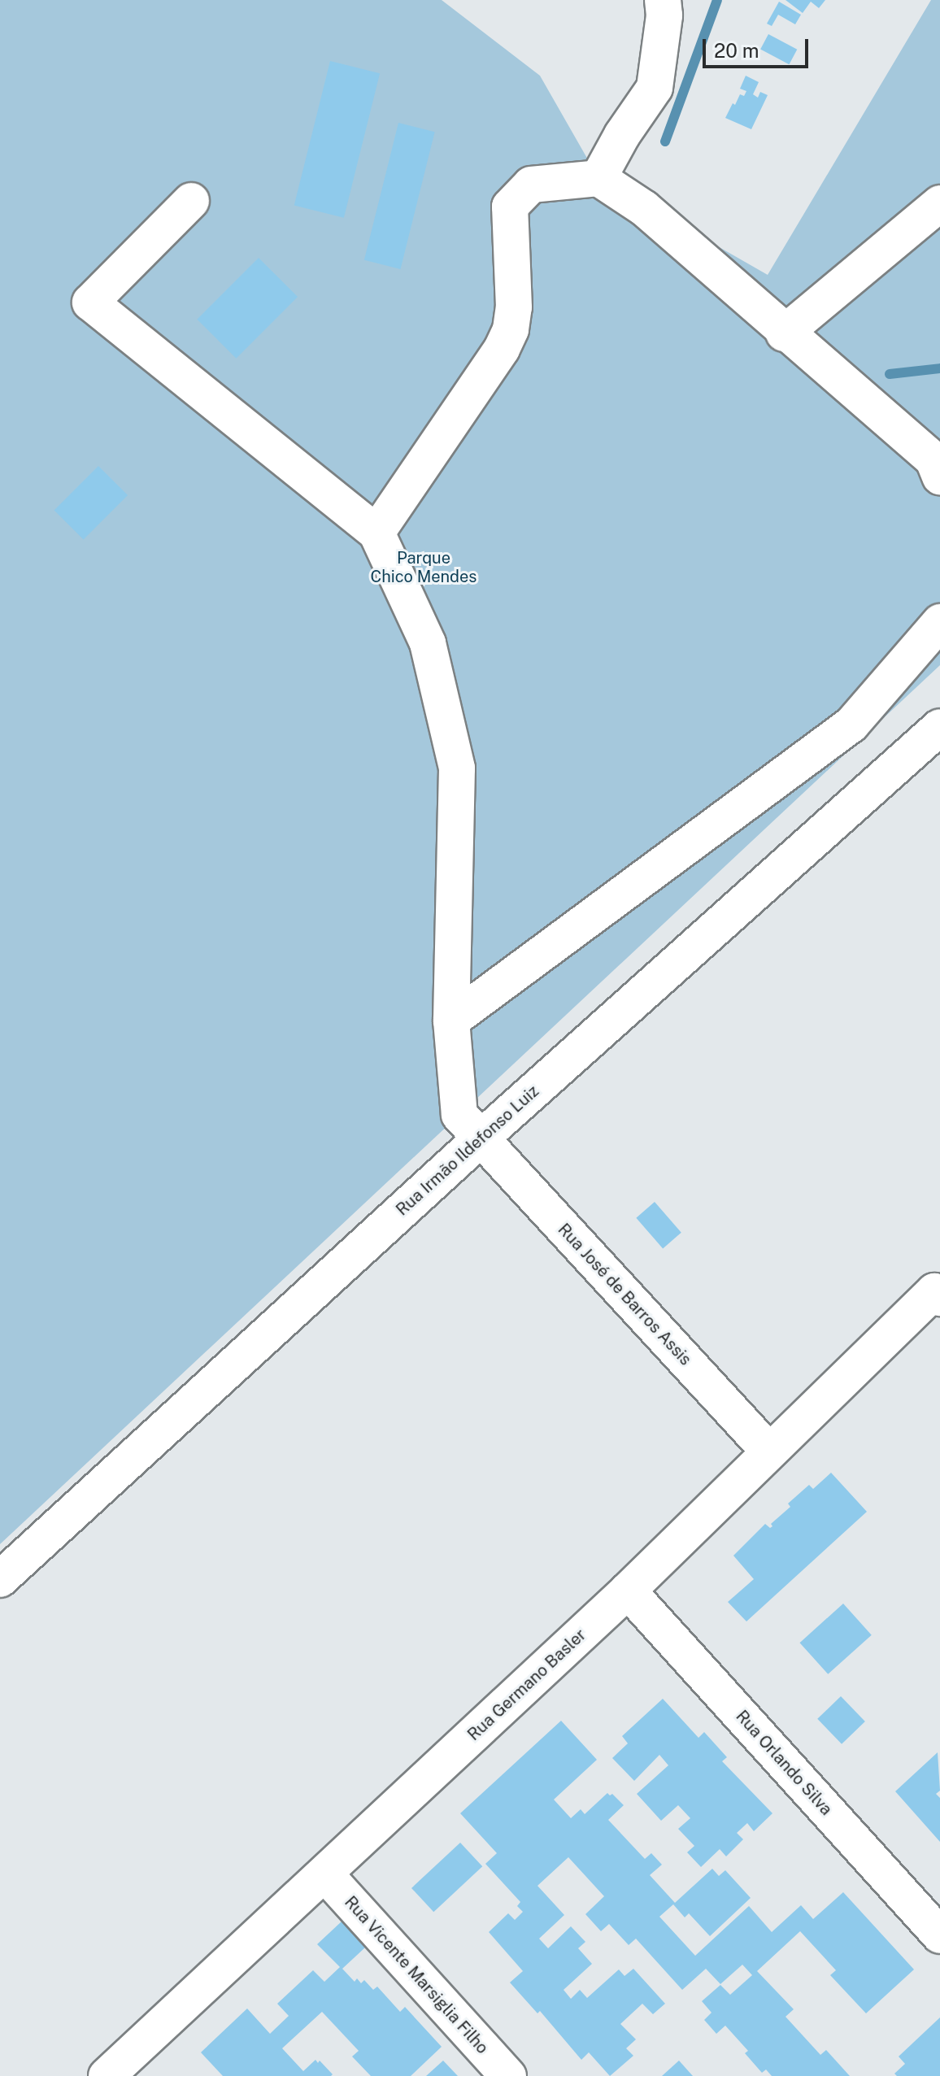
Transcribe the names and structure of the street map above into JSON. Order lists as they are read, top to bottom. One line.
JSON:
{"streets":{"street":["Rua Irmão Ildefonso Luiz","Rua José de Barros Assis","Rua Germano Basler","Rua Orlando Silva","Rua Vicente Marsiglia Filho"]},"crossings":[["Rua Irmão Ildefonso Luiz","Rua José de Barros Assis"],["Rua José de Barros Assis","Rua Germano Basler"],["Rua Germano Basler","Rua Orlando Silva"],["Rua Germano Basler","Rua Vicente Marsiglia Filho"]],"parks":["Parque Chico Mendes"],"scale_bar":"20 m"}
